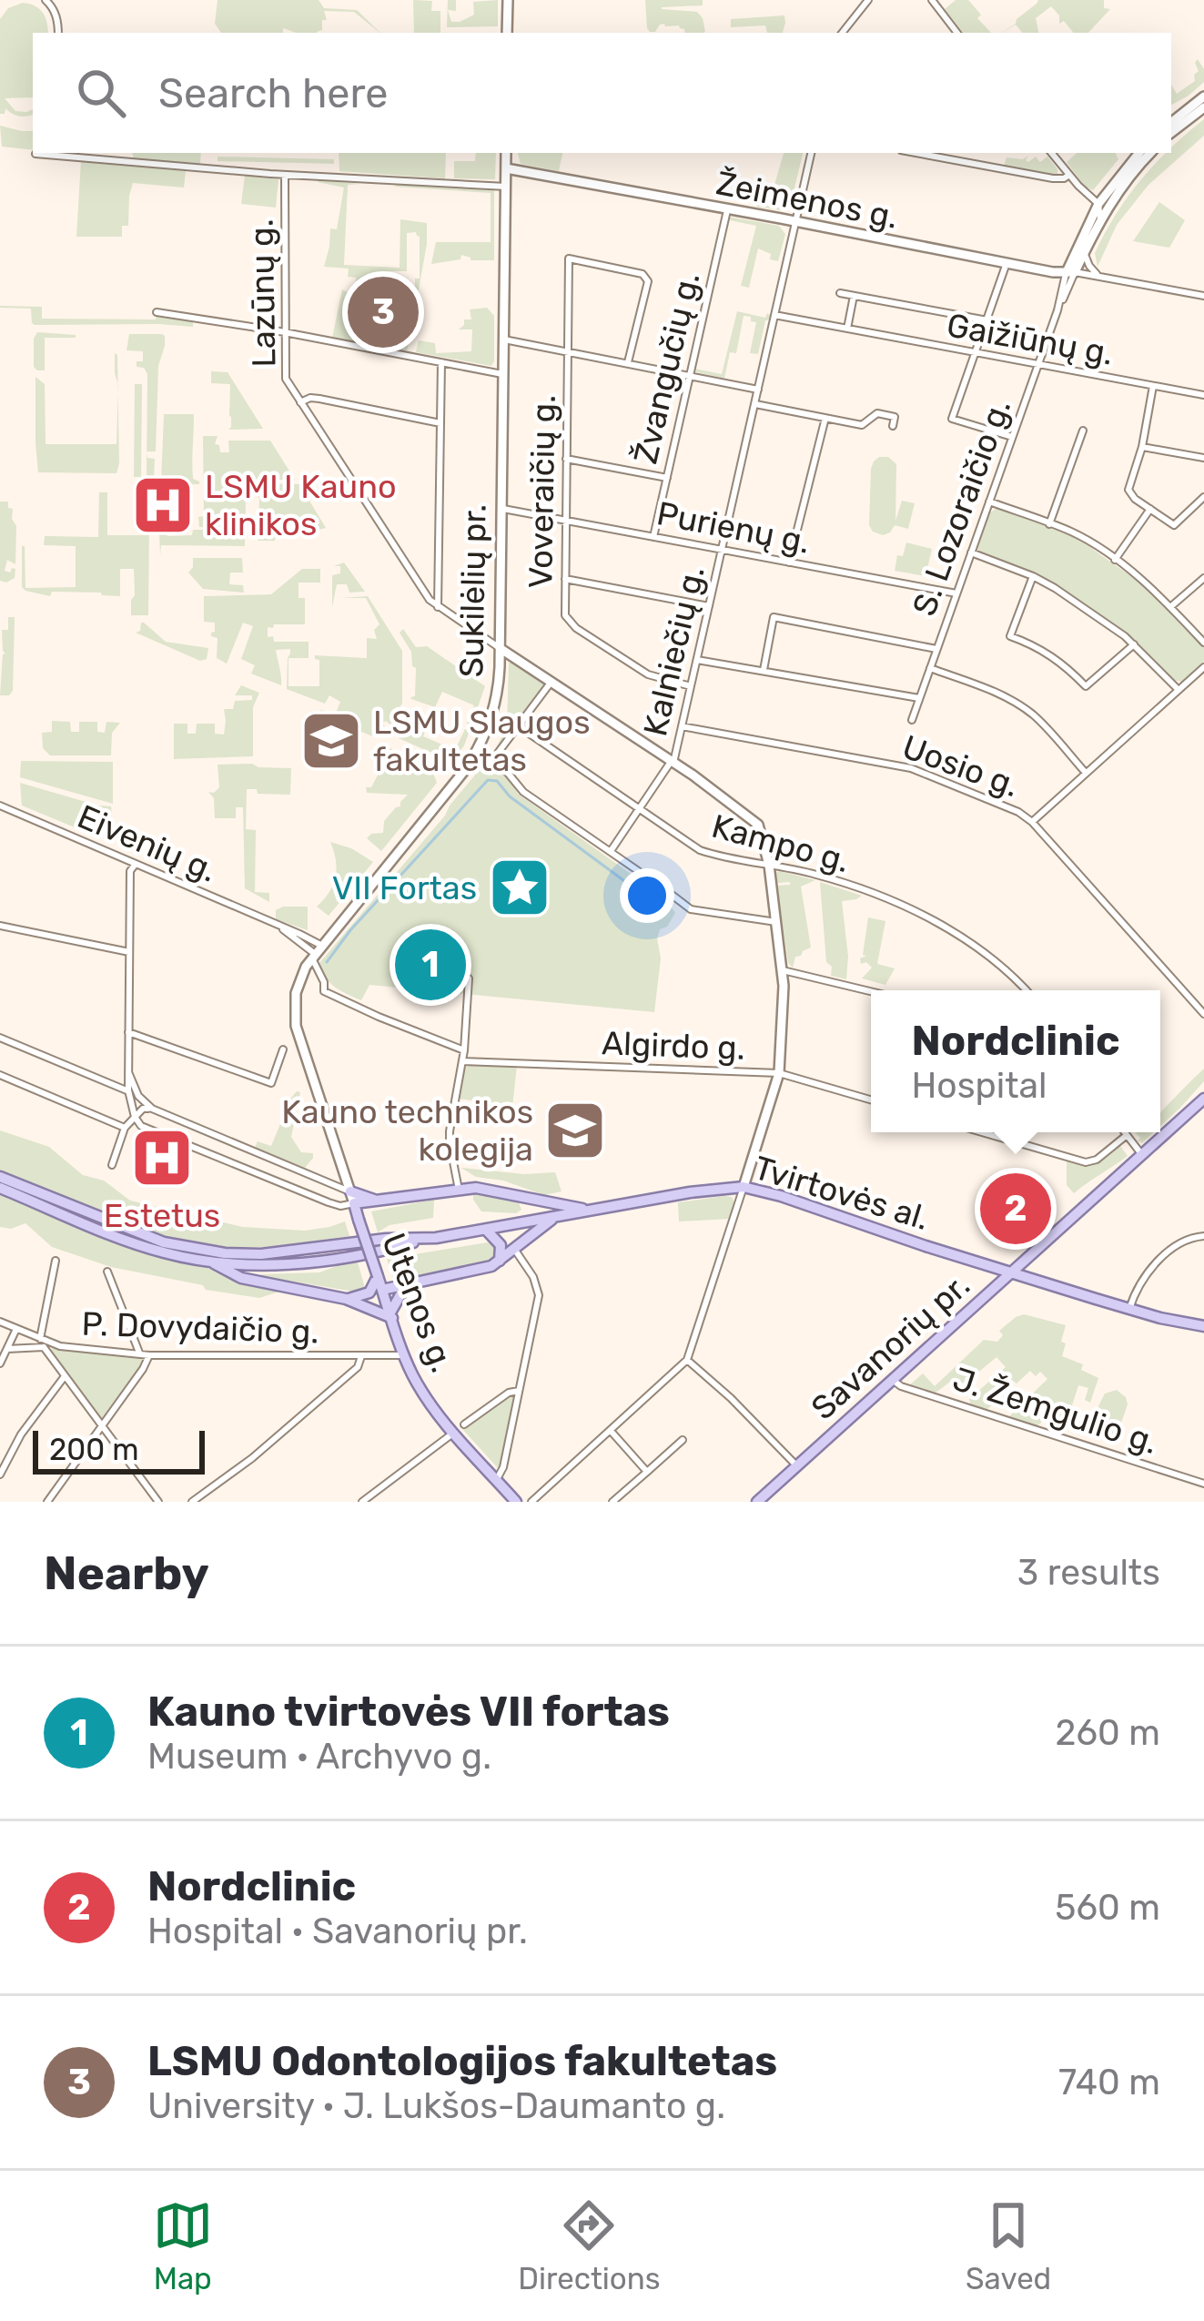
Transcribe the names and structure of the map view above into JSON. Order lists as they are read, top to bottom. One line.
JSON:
{"streets":{"main road":["Žeimenos g.","Lazūnų g.","Sukilėlių pr.","Kalniečių g.","Tvirtovės al.","Utenos g.","Savanorių pr."],"street":["Gaižiūnų g.","Žvangučių g.","Voveraičių g.","S. Lozoraičio g.","Purienų g.","Uosio g.","Eivenių g.","Kampo g.","Algirdo g.","P. Dovydaičio g.","J. Žemgulio g."]},"crossings":[["Žeimenos g.","Žvangučių g."],["Žeimenos g.","S. Lozoraičio g."],["Žeimenos g.","Sukilėlių pr."],["Žeimenos g.","Kalniečių g."],["Lazūnų g.","Sukilėlių pr."],["Lazūnų g.","Kalniečių g."],["Gaižiūnų g.","S. Lozoraičio g."],["Gaižiūnų g.","Kalniečių g."],["Žvangučių g.","Purienų g."],["Voveraičių g.","Purienų g."],["Voveraičių g.","Kalniečių g."],["S. Lozoraičio g.","Purienų g."],["Purienų g.","Sukilėlių pr."],["Purienų g.","Kalniečių g."],["Sukilėlių pr.","Eivenių g."],["Sukilėlių pr.","Utenos g."],["Kalniečių g.","Uosio g."],["Kalniečių g.","Kampo g."],["Kalniečių g.","Algirdo g."],["Kalniečių g.","Tvirtovės al."],["Tvirtovės al.","Savanorių pr."],["Utenos g.","P. Dovydaičio g."],["Savanorių pr.","J. Žemgulio g."]],"places":{"hospital":["LSMU Kauno klinikos","Estetus"],"school or university":["LSMU Slaugos fakultetas","Kauno technikos kolegija"],"place":["VII Fortas"]},"scale_bar":"200 m","page":{"search":"Search here","pins":["3","1","2"],"popup":["Nordclinic","Hospital"],"scale":"200 m","heading":["Nearby","3 results"],"list":[{"mark":"1","name":"Kauno tvirtovės VII fortas","note":"Museum · Archyvo g.","value":"260 m"},{"mark":"2","name":"Nordclinic","note":"Hospital · Savanorių pr.","value":"560 m"},{"mark":"3","name":"LSMU Odontologijos fakultetas","note":"University · J. Lukšos-Daumanto g.","value":"740 m"}],"nav":["Map","Directions","Saved"]}}
